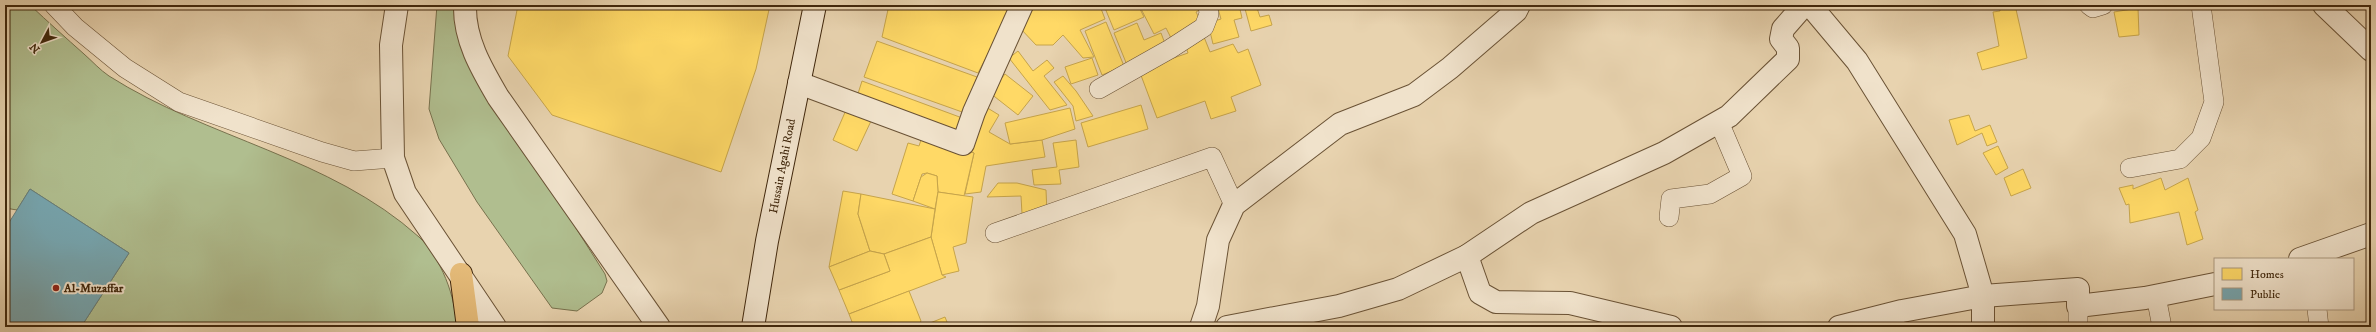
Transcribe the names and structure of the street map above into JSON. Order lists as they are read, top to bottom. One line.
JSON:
{"streets":{"street":["Hussain Agahi Road"]},"places":["Al-Muzaffar"],"legend":["Homes","Public"],"north":"bottom left"}
